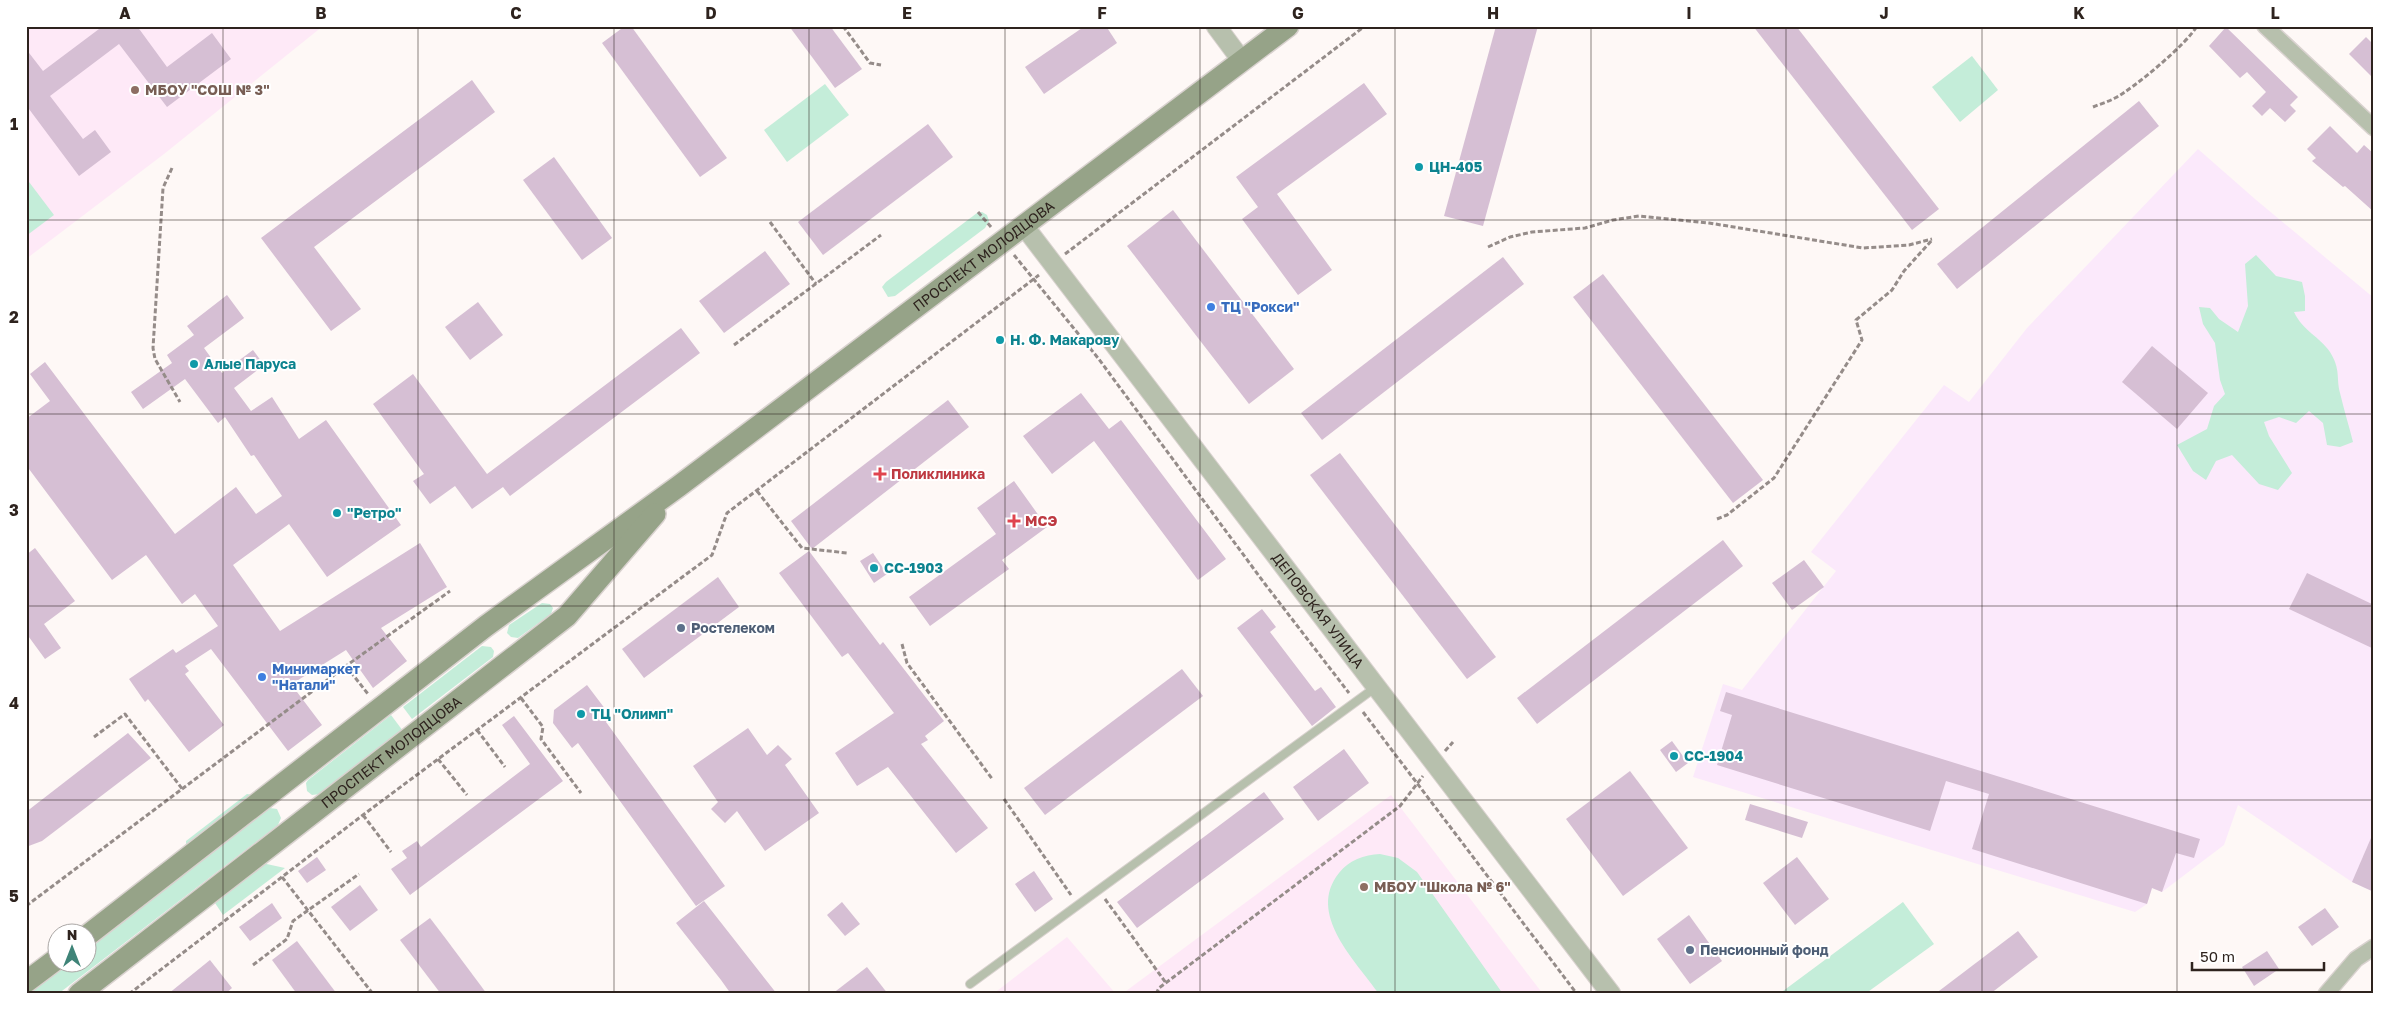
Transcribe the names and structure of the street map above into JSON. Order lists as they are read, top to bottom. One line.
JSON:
{"streets":{"main road":["ПРОСПЕКТ МОЛОДЦОВА"],"street":["ДЕПОВСКАЯ УЛИЦА"]},"crossings":[["ПРОСПЕКТ МОЛОДЦОВА","ДЕПОВСКАЯ УЛИЦА"]],"places":{"other":["МБОУ \"СОШ № 3\"","ЦН-405","ТЦ \"Рокси\"","Н. Ф. Макарову","Алые Паруса","\"Ретро\"","СС-1903","Ростелеком","Минимаркет \"Натали\"","ТЦ \"Олимп\"","СС-1904","МБОУ \"Школа № 6\"","Пенсионный фонд"],"health":["Поликлиника","МСЭ"]},"scale_bar":"50 m","north":"top","grid":{"columns":["A","B","C","D","E","F","G","H","I","J","K","L"],"rows":["1","2","3","4","5"]}}
